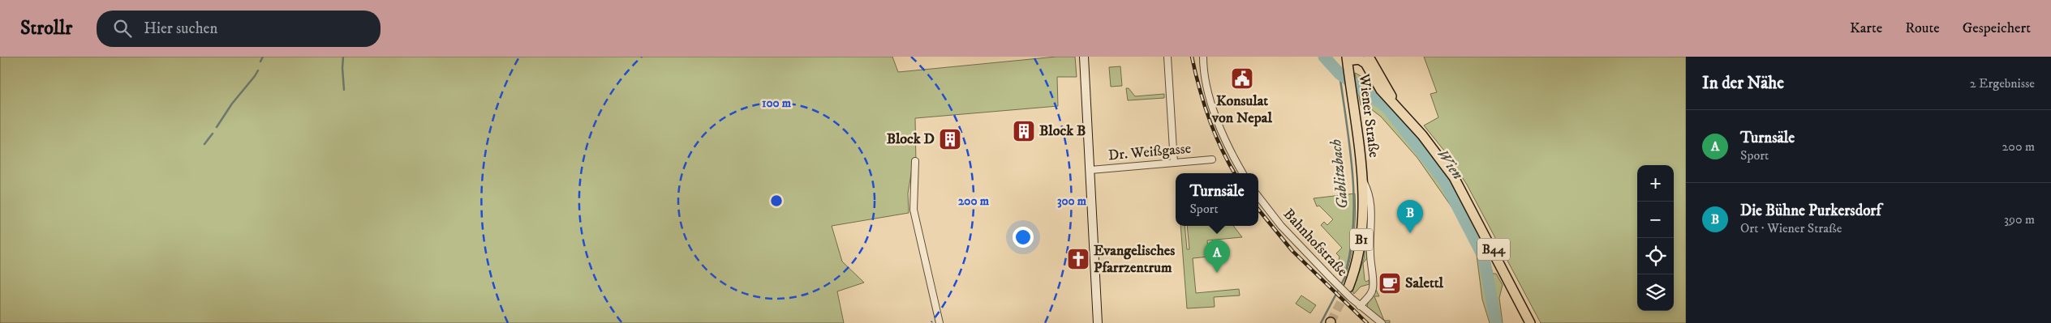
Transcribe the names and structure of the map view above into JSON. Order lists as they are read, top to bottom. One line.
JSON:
{"streets":{"main road":["Wiener Straße","B1","B44"],"street":["Dr. Weißgasse","Bahnhofstraße"]},"crossings":[["Wiener Straße","Bahnhofstraße"],["Wiener Straße","B44"]],"water":["Wien","Gablitzbach"],"places":{"public building":["Konsulat von Nepal"],"building":["Block B","Block D"],"church":["Evangelisches Pfarrzentrum"],"cafe":["Salettl"]},"page":{"header":"Strollr","search":"Hier suchen","nav":["Karte","Route","Gespeichert"],"heading":["In der Nähe","2 Ergebnisse"],"list":[{"mark":"A","name":"Turnsäle","note":"Sport","value":"200 m"},{"mark":"B","name":"Die Bühne Purkersdorf","note":"Ort · Wiener Straße","value":"390 m"}],"map_buttons":["+","−"],"popup":["Turnsäle","Sport"],"pins":["B","A"]},"rings":["100 m","200 m","300 m"]}
